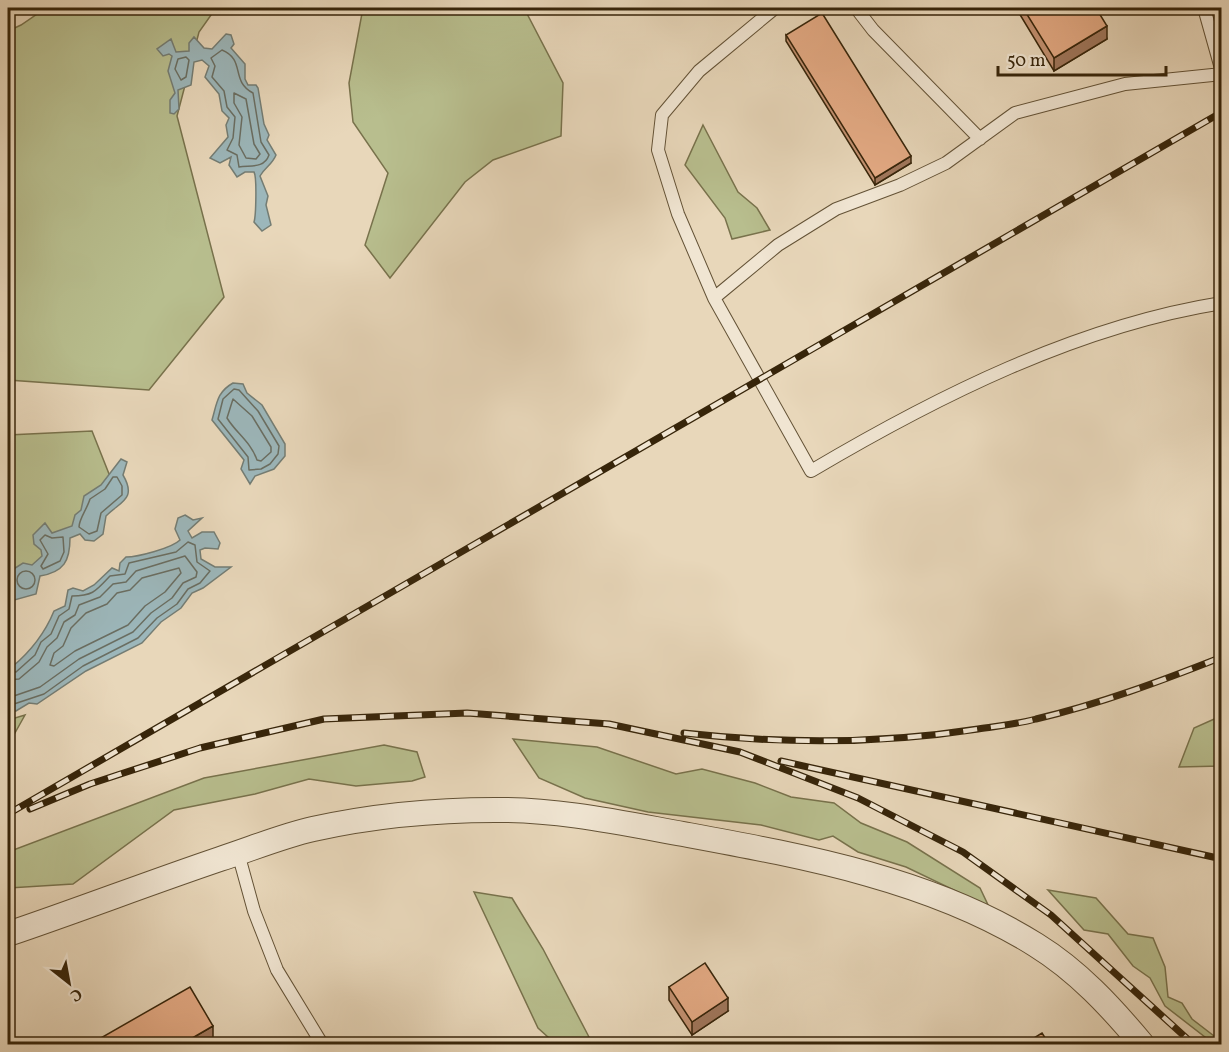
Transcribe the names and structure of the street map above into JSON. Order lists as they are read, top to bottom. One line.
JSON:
{"scale_bar":"50 m","north":"bottom right"}
